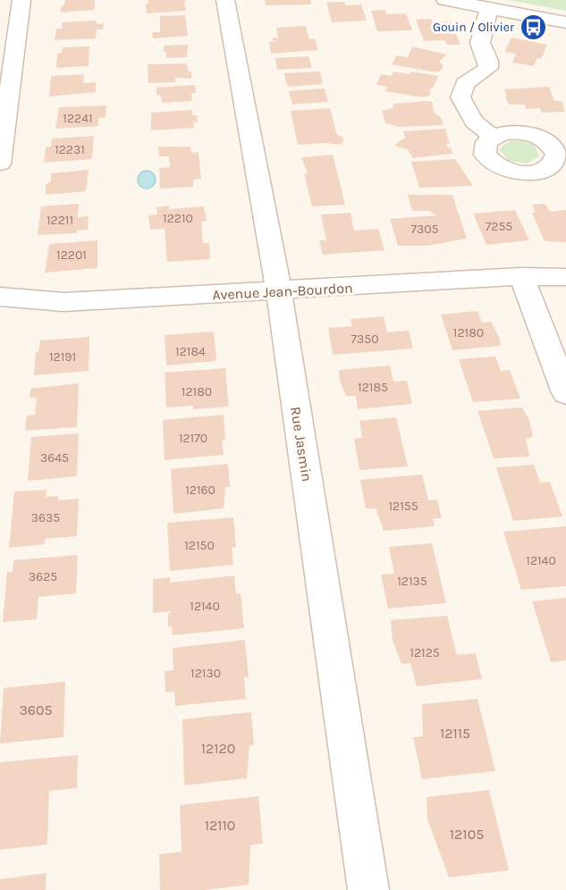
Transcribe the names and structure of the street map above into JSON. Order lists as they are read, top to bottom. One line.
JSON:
{"streets":{"street":["Avenue Jean-Bourdon","Rue Jasmin"]},"crossings":[["Avenue Jean-Bourdon","Rue Jasmin"]],"places":{"bus stop":["Gouin / Olivier"]},"house_numbers":["12241","12231","12210","12211","7255","7305","12201","12180","7350","12184","12191","12185","12180","12170","3645","12160","12155","3635","12150","12140","3625","12135","12140","12125","12130","3605","12115","12120","12110","12105"]}
